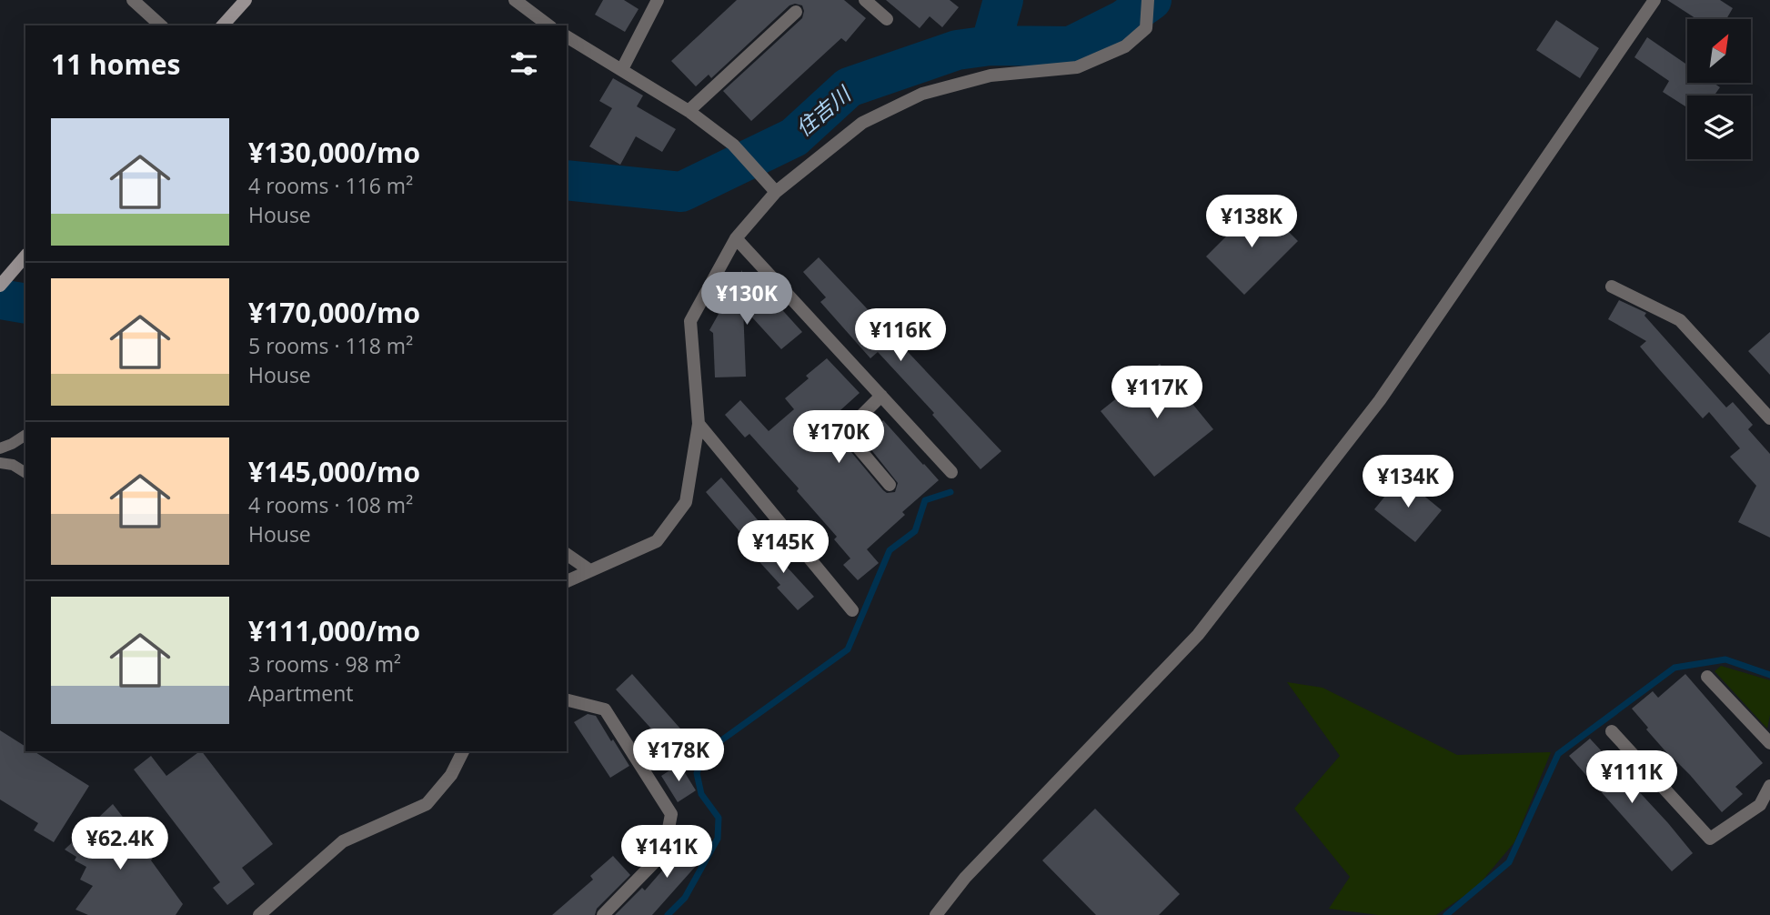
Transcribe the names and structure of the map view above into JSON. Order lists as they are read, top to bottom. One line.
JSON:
{"water":["住吉川"],"north":"top right","page":{"heading":"11 homes","list":[{"name":"¥130,000/mo","note":"4 rooms · 116 m² · House"},{"name":"¥170,000/mo","note":"5 rooms · 118 m² · House"},{"name":"¥145,000/mo","note":"4 rooms · 108 m² · House"},{"name":"¥111,000/mo","note":"3 rooms · 98 m² · Apartment"}],"price":["¥138K","¥130K","¥116K","¥117K","¥170K","¥134K","¥145K","¥178K","¥111K","¥62.4K","¥141K"]}}
